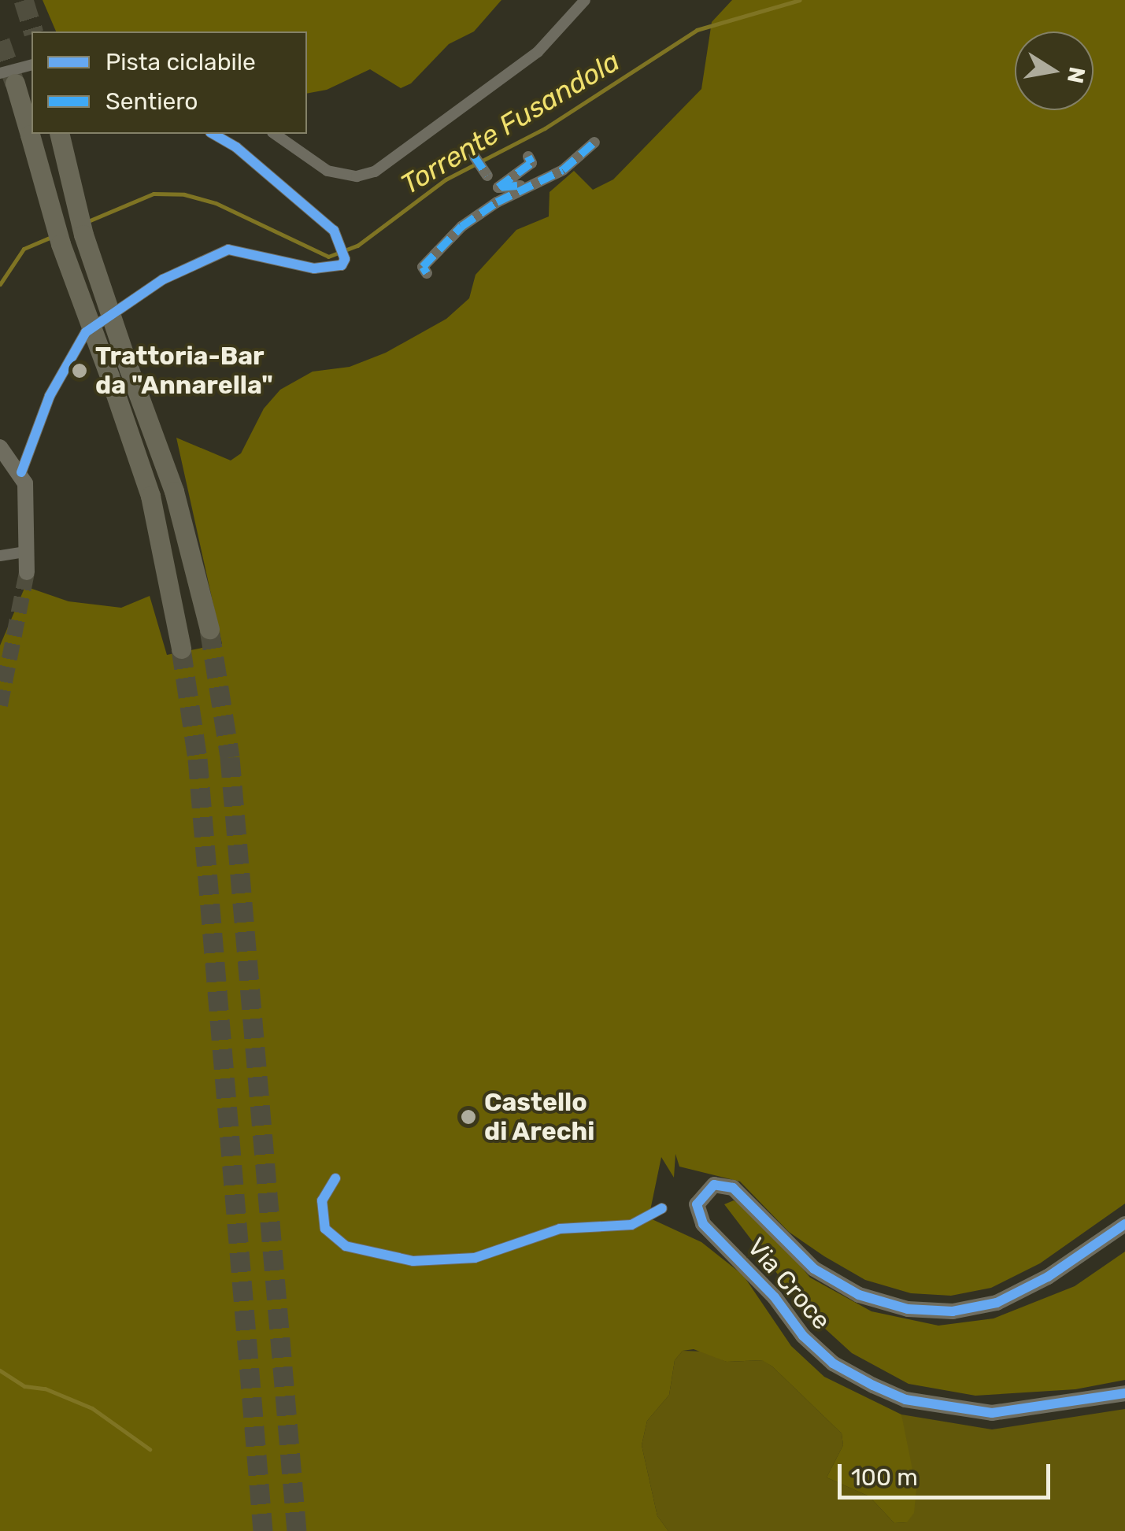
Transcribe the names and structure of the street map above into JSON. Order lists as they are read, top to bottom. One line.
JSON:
{"streets":{"street":["Via Croce"]},"water":["Torrente Fusandola"],"places":["Trattoria-Bar da \"Annarella\"","Castello di Arechi"],"legend":["Pista ciclabile","Sentiero"],"scale_bar":"100 m","north":"right"}
